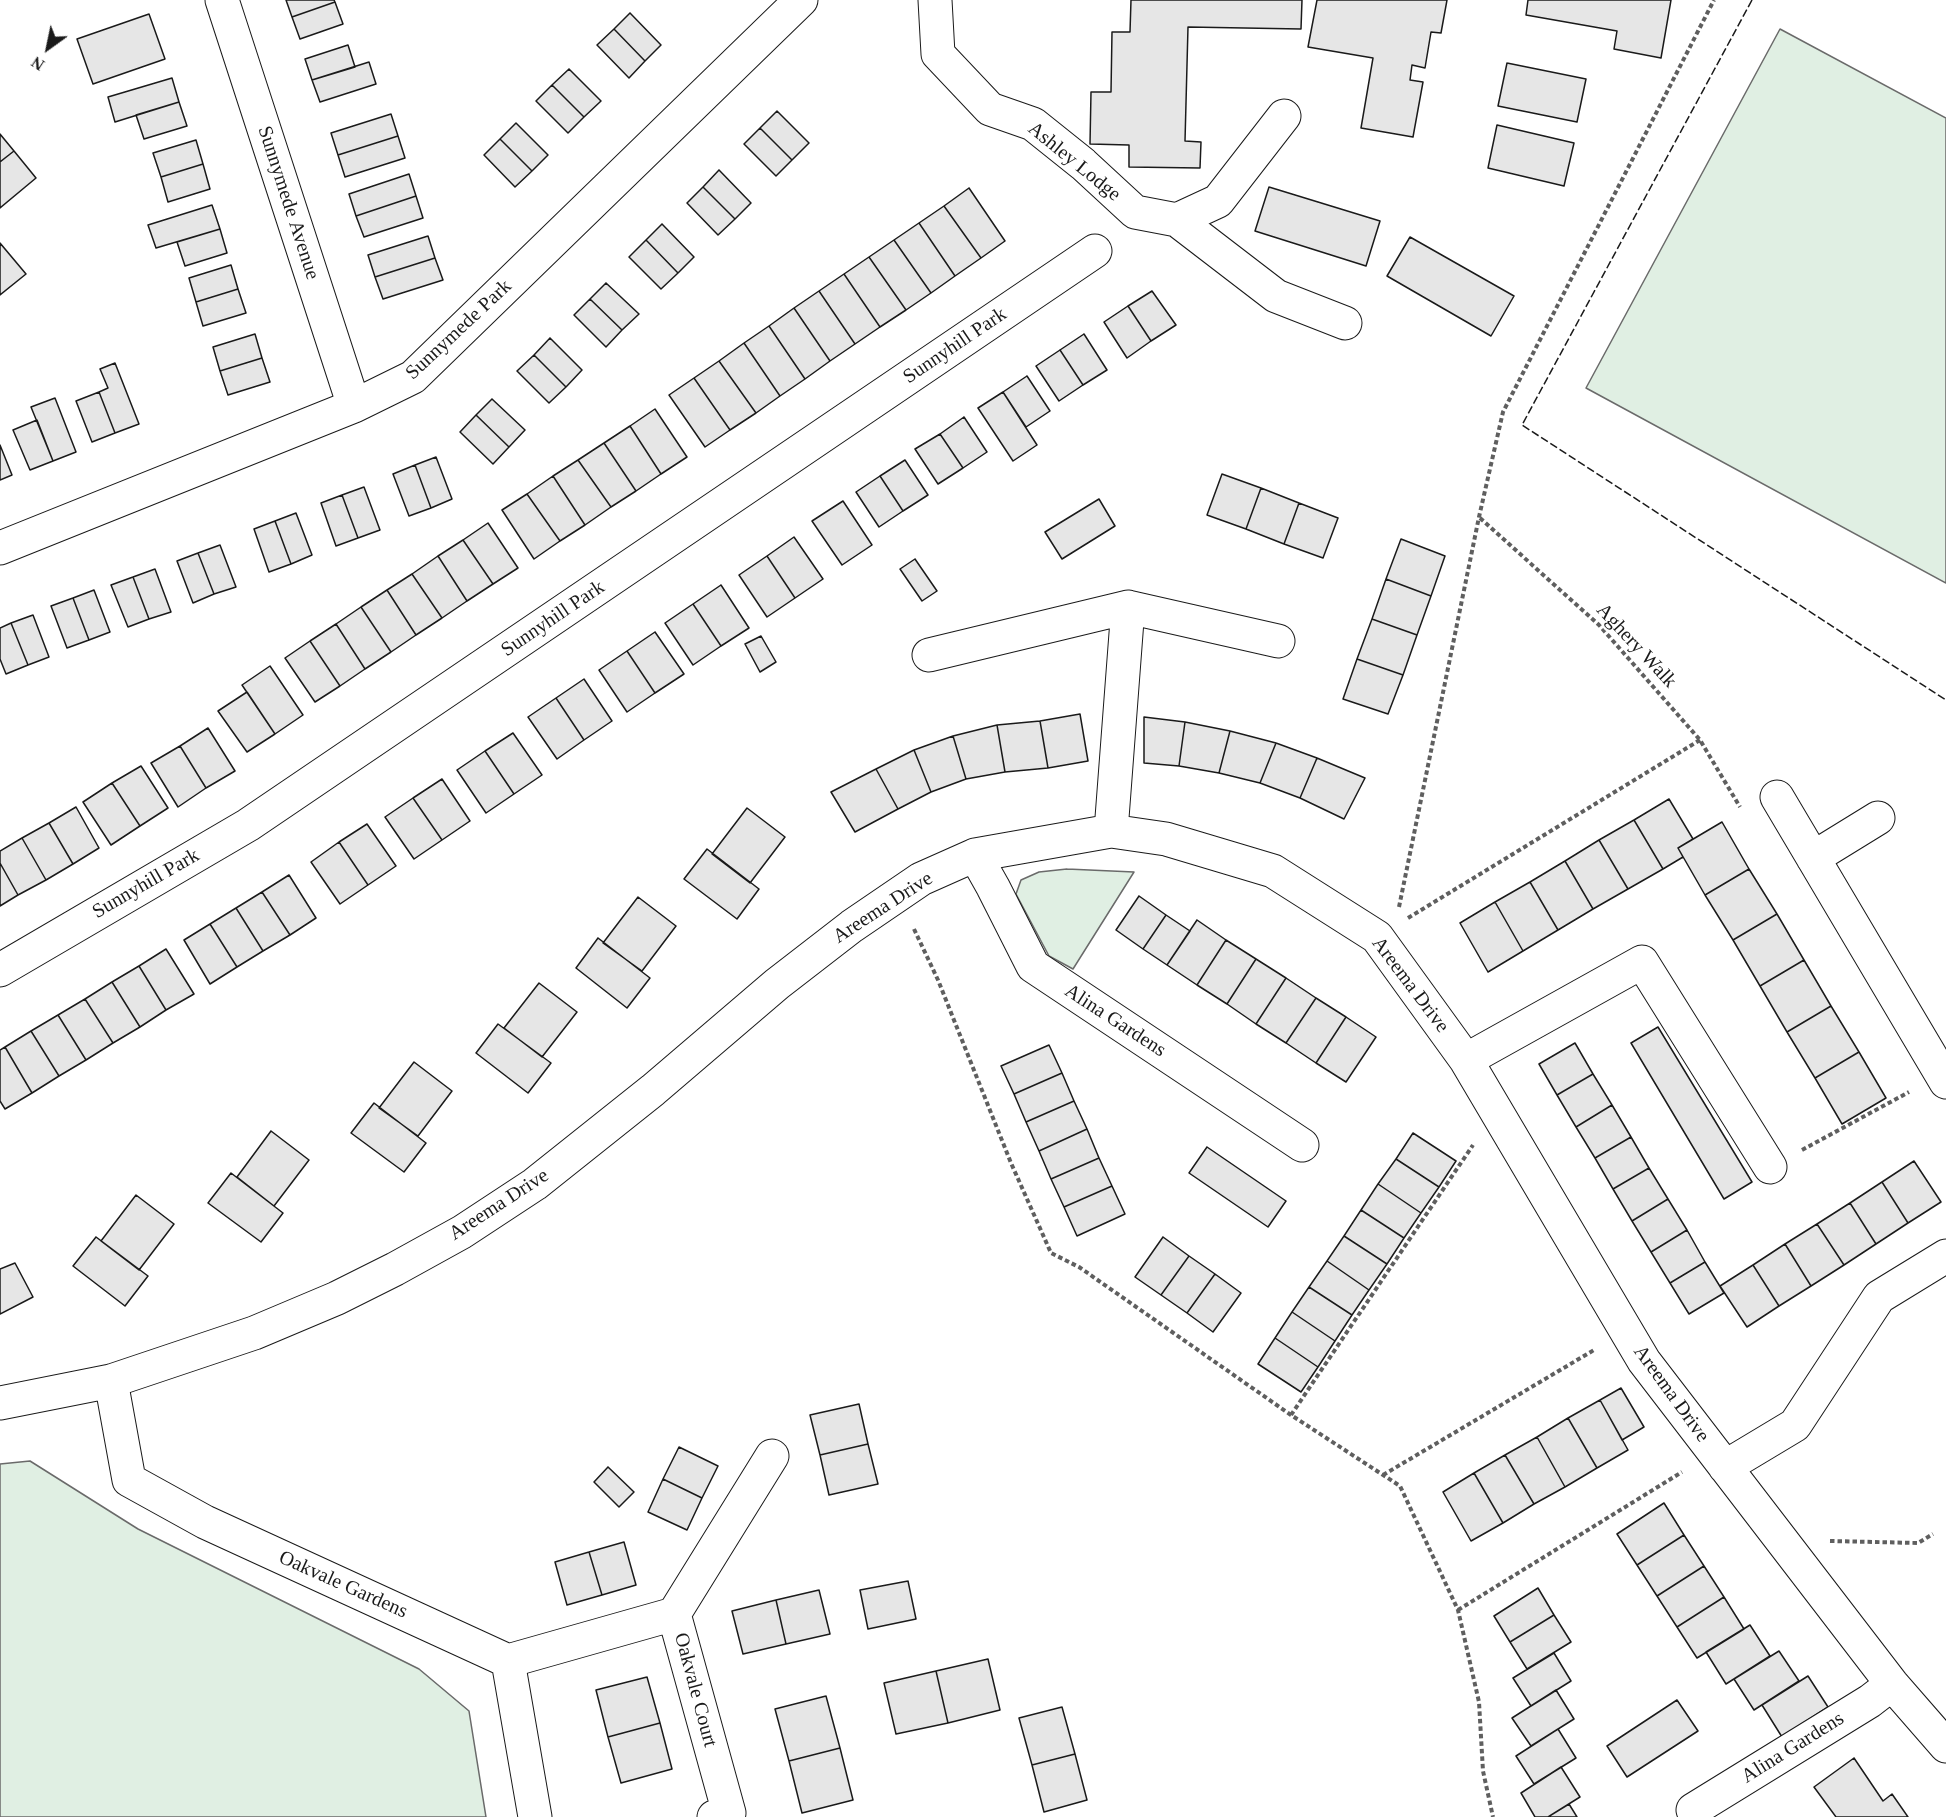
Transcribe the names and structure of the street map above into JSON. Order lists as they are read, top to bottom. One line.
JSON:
{"streets":{"street":["Ashley Lodge","Sunnymede Avenue","Sunnymede Park","Sunnyhill Park","Areema Drive","Alina Gardens","Oakvale Gardens","Oakvale Court"],"path":["Aghery Walk"]},"crossings":[["Sunnymede Avenue","Sunnymede Park"],["Areema Drive","Alina Gardens"],["Areema Drive","Oakvale Gardens"],["Oakvale Gardens","Oakvale Court"]],"north":"bottom left"}
